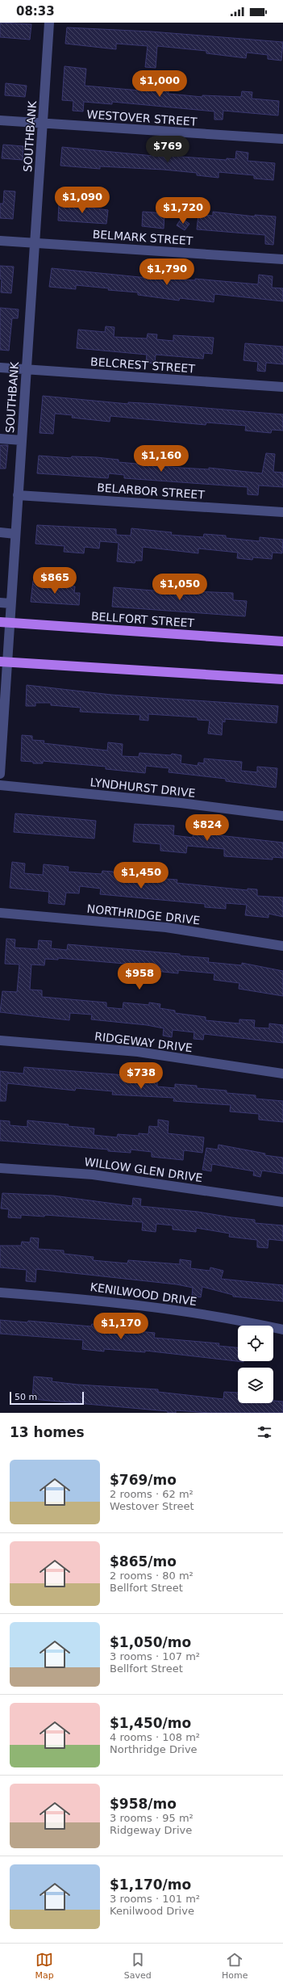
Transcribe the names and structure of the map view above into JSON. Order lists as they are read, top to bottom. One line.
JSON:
{"streets":{"main road":["BELLFORT STREET"],"street":["WESTOVER STREET","SOUTHBANK","BELMARK STREET","BELCREST STREET","BELARBOR STREET","LYNDHURST DRIVE","NORTHRIDGE DRIVE","RIDGEWAY DRIVE","WILLOW GLEN DRIVE","KENILWOOD DRIVE"]},"crossings":[["WESTOVER STREET","SOUTHBANK"],["SOUTHBANK","BELMARK STREET"],["SOUTHBANK","BELCREST STREET"],["SOUTHBANK","BELARBOR STREET"],["SOUTHBANK","BELLFORT STREET"]],"scale_bar":"50 m","page":{"status":"08:33","price":["$1,000","$769","$1,090","$1,720","$1,790","$1,160","$865","$1,050","$824","$1,450","$958","$738","$1,170"],"scale":"50 m","heading":"13 homes","list":[{"name":"$769/mo","note":"2 rooms · 62 m² · Westover Street"},{"name":"$865/mo","note":"2 rooms · 80 m² · Bellfort Street"},{"name":"$1,050/mo","note":"3 rooms · 107 m² · Bellfort Street"},{"name":"$1,450/mo","note":"4 rooms · 108 m² · Northridge Drive"},{"name":"$958/mo","note":"3 rooms · 95 m² · Ridgeway Drive"},{"name":"$1,170/mo","note":"3 rooms · 101 m² · Kenilwood Drive"}],"tabs":["Map","Saved","Home"]}}
